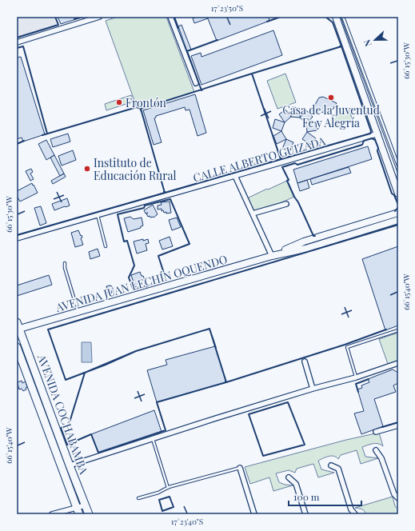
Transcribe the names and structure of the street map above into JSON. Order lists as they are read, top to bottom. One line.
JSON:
{"streets":{"main road":["AVENIDA COCHABAMBA"],"street":["CALLE ALBERTO GUIZADA","AVENIDA JUAN LECHÍN OQUENDO"]},"crossings":[["AVENIDA JUAN LECHÍN OQUENDO","AVENIDA COCHABAMBA"]],"places":["Casa de la Juventud Fe y Alegría","Frontón","Instituto de Educación Rural"],"scale_bar":"100 m","north":"left","coordinates":["17°23'50\"S","66°15'30\"W","66°15'40\"W","17°23'40\"S"]}
